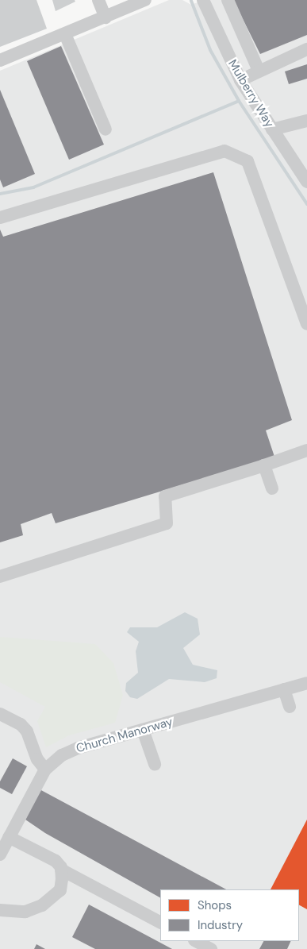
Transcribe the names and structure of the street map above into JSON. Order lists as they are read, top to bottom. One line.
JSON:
{"streets":{"street":["Mulberry Way","Church Manorway"]},"legend":["Shops","Industry"]}
